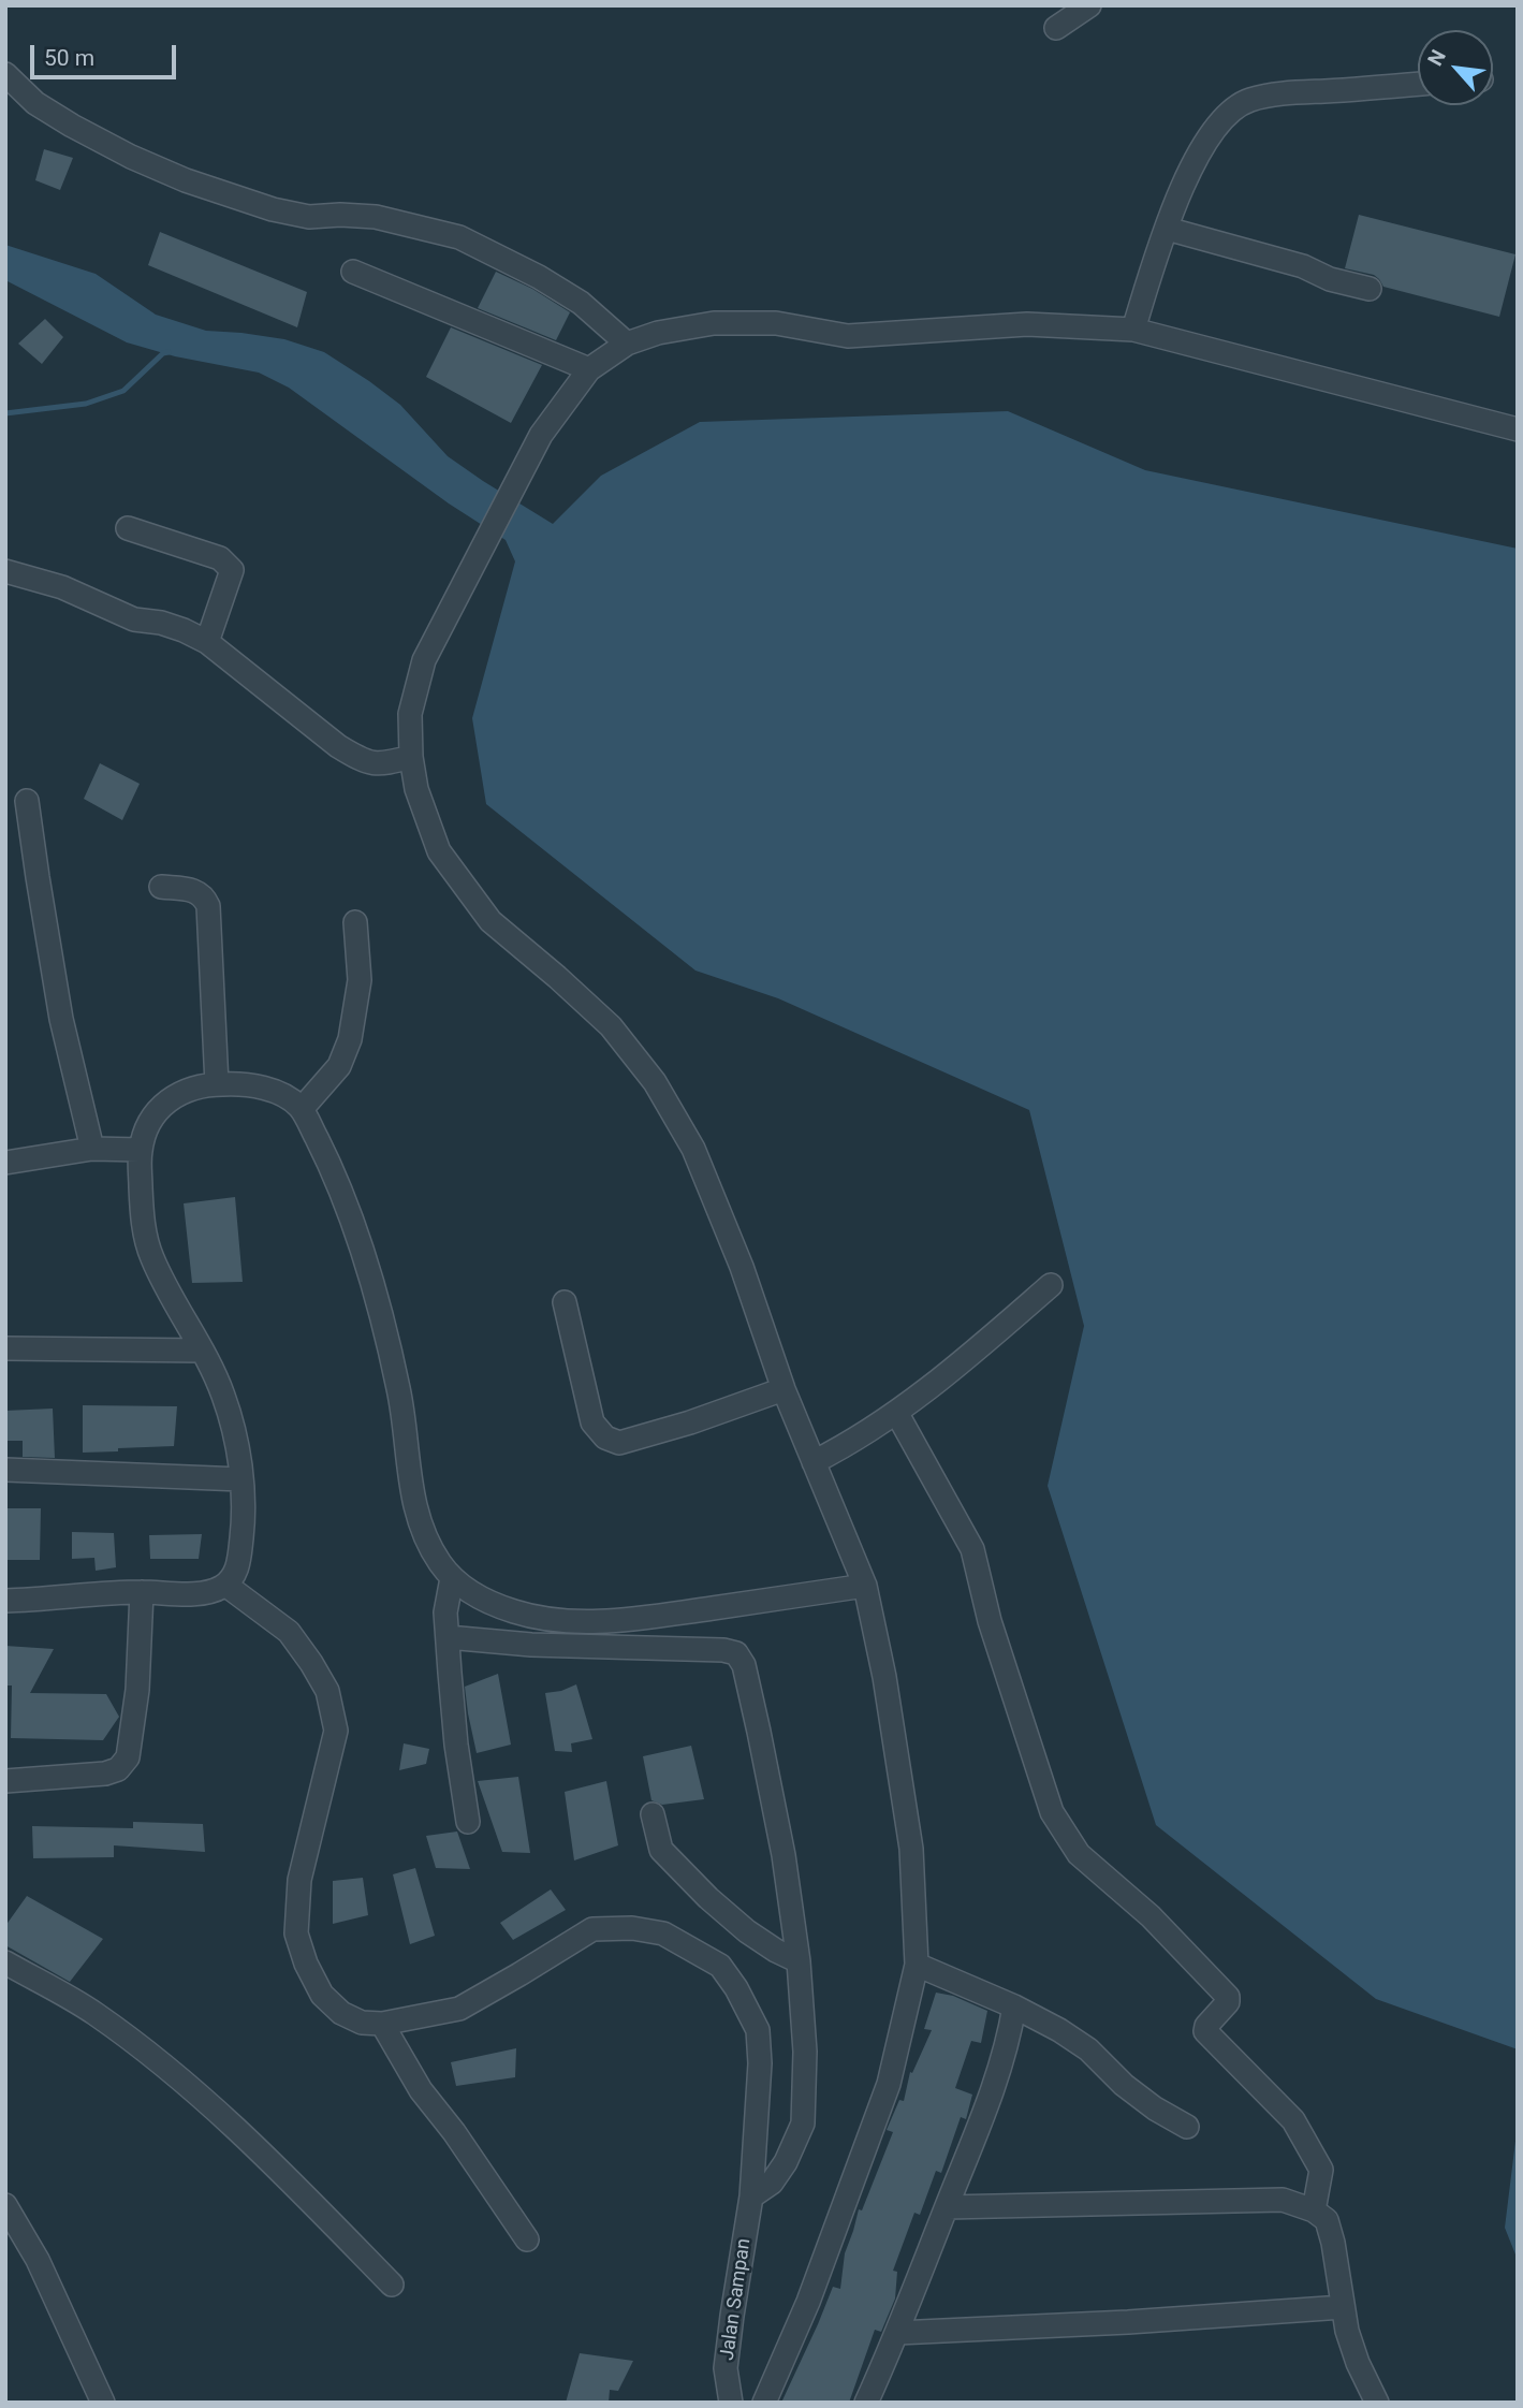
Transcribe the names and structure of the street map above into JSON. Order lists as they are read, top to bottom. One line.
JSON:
{"streets":{"street":["Jalan Sampan"]},"scale_bar":"50 m","north":"top left"}
